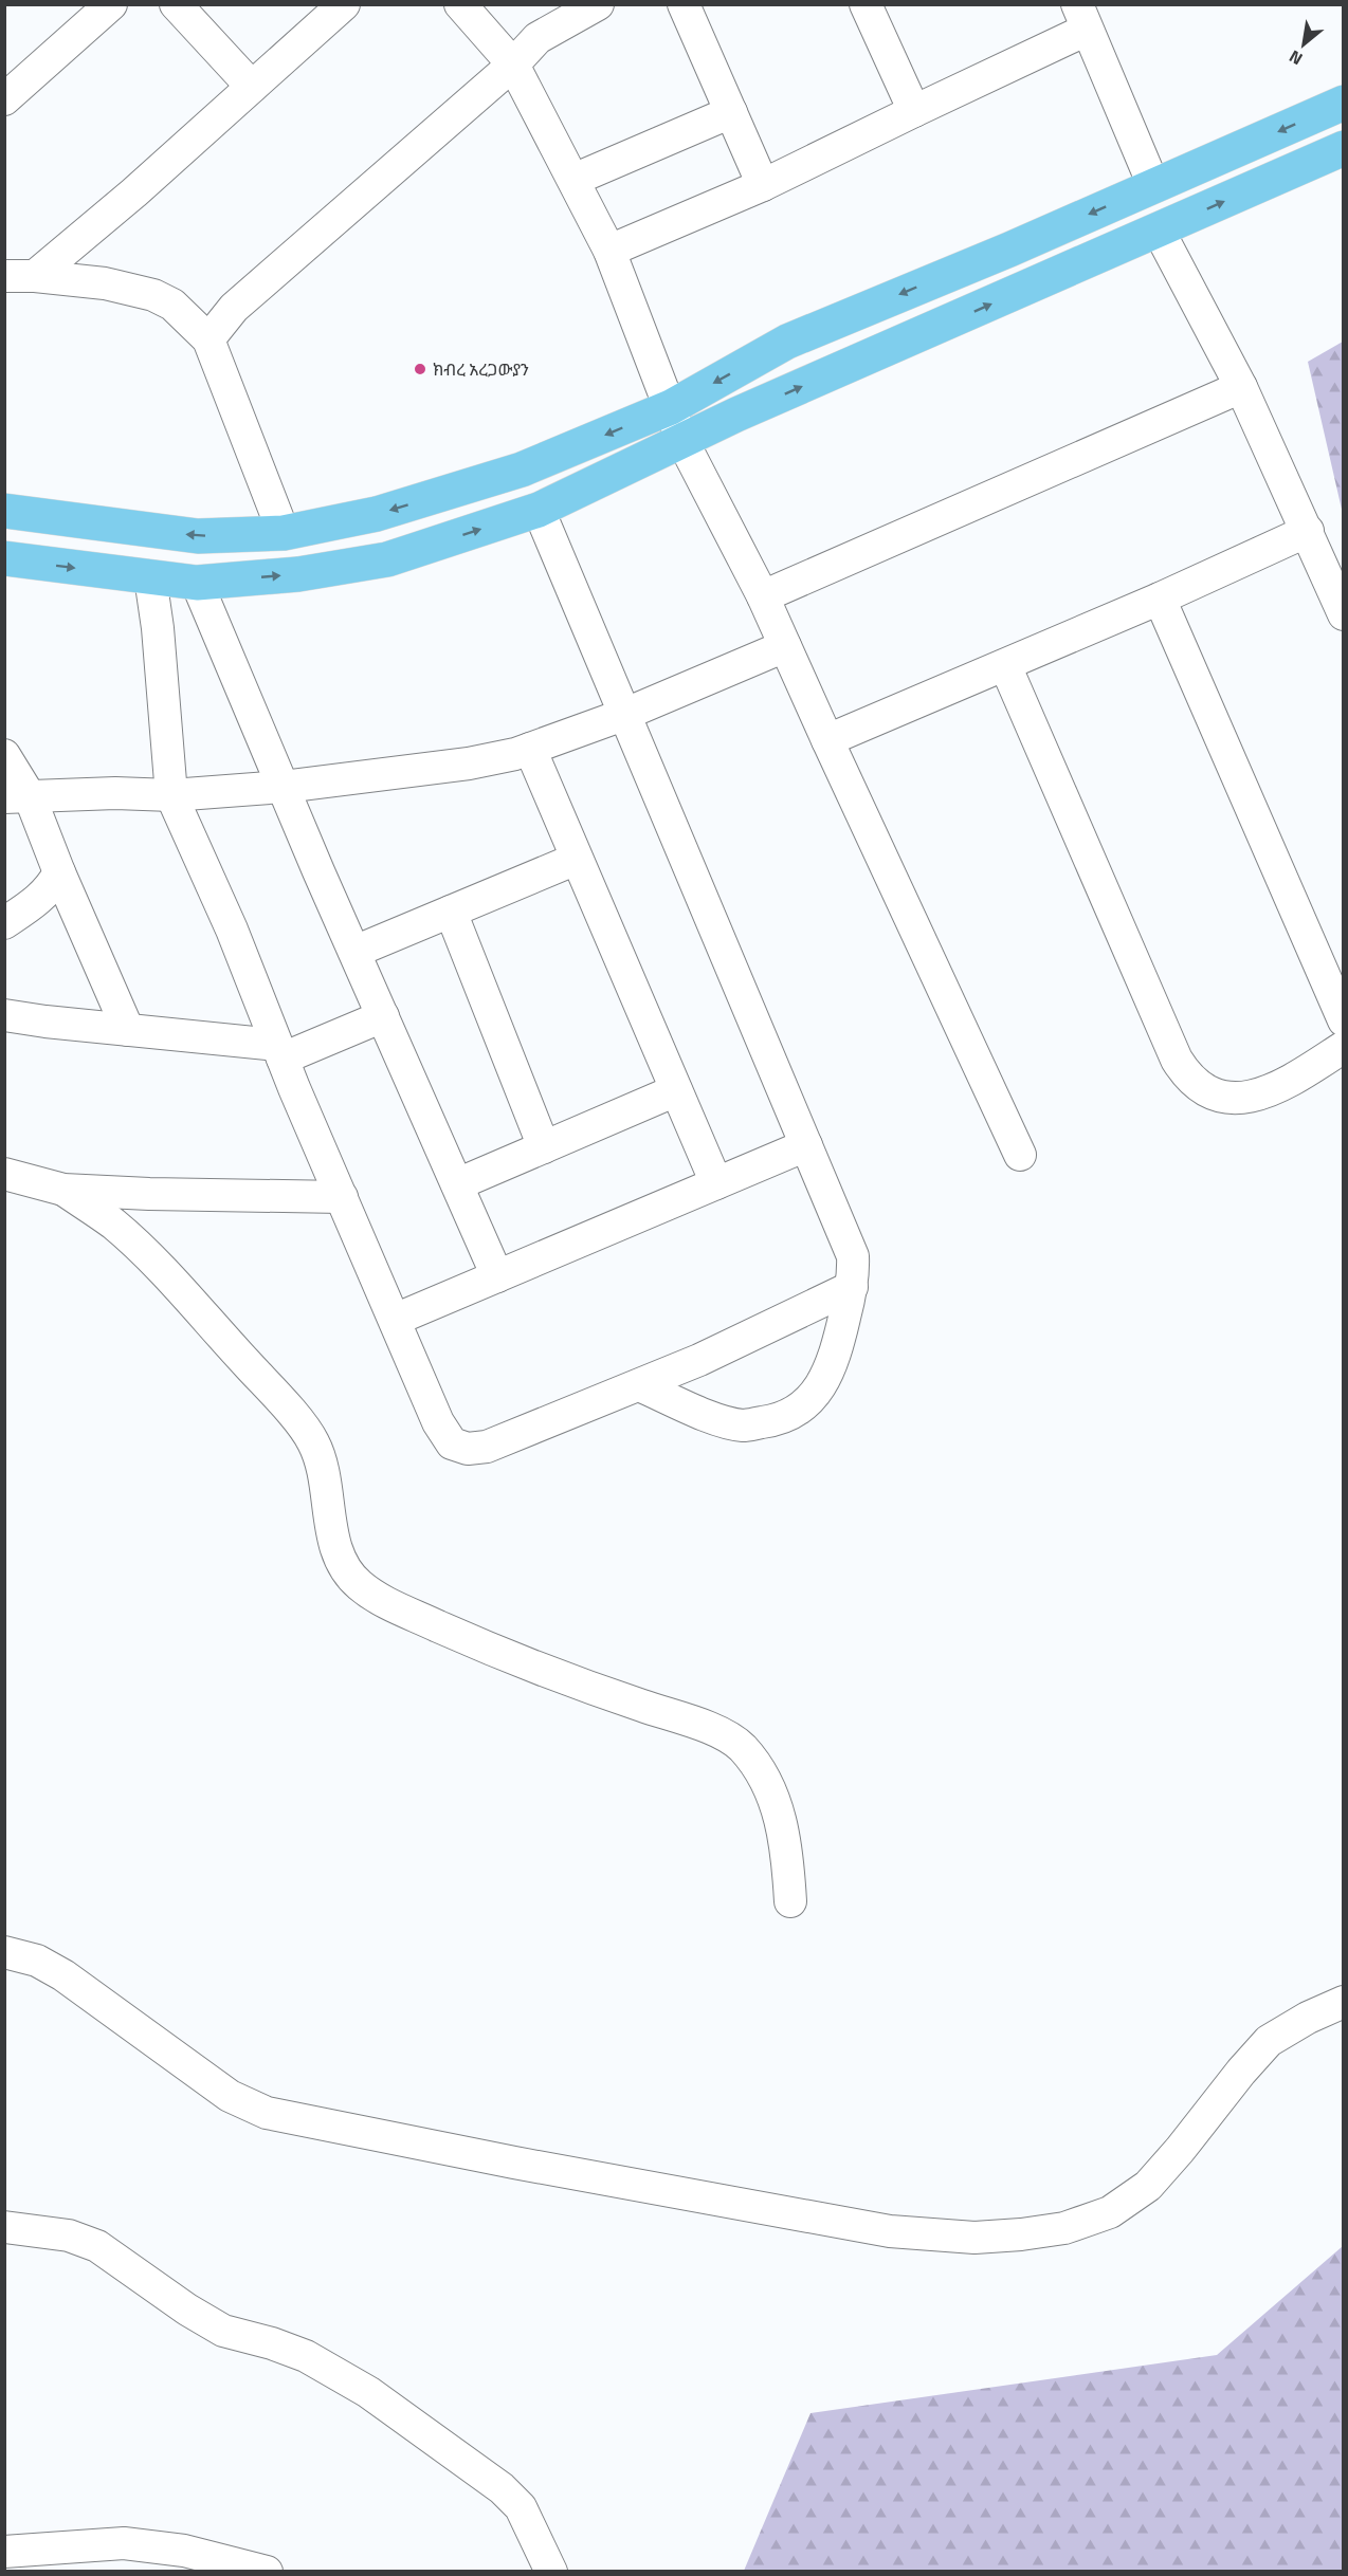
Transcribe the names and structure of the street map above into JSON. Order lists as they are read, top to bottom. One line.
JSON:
{"places":["ክብረ አረጋውያን"],"north":"bottom left"}
